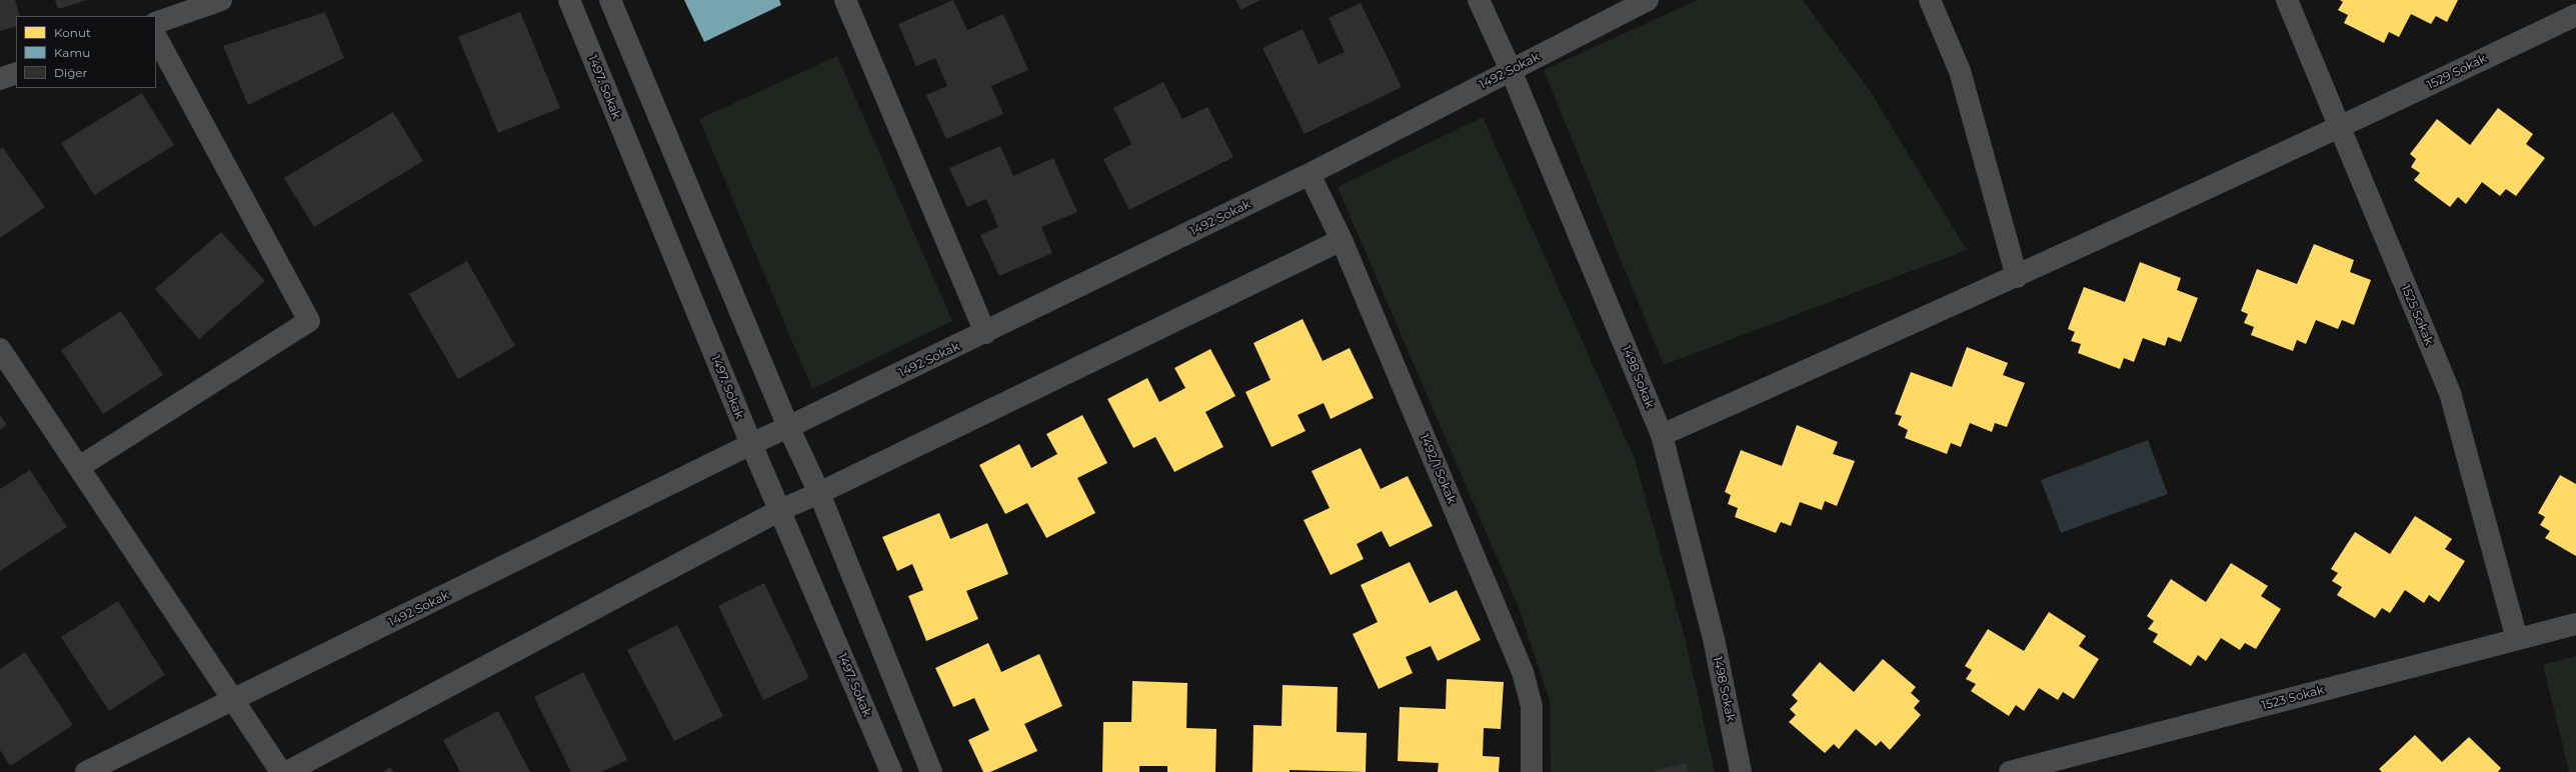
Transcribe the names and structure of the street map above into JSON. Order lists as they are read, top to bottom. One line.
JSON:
{"streets":{"street":["1492 Sokak","1529 Sokak","1497. Sokak","1525 Sokak","1498 Sokak","1492/1 Sokak","1523 Sokak"]},"crossings":[["1492 Sokak","1497. Sokak"],["1492 Sokak","1498 Sokak"],["1492 Sokak","1492/1 Sokak"],["1529 Sokak","1525 Sokak"],["1529 Sokak","1498 Sokak"],["1525 Sokak","1523 Sokak"]],"legend":["Konut","Kamu","Diğer"]}
